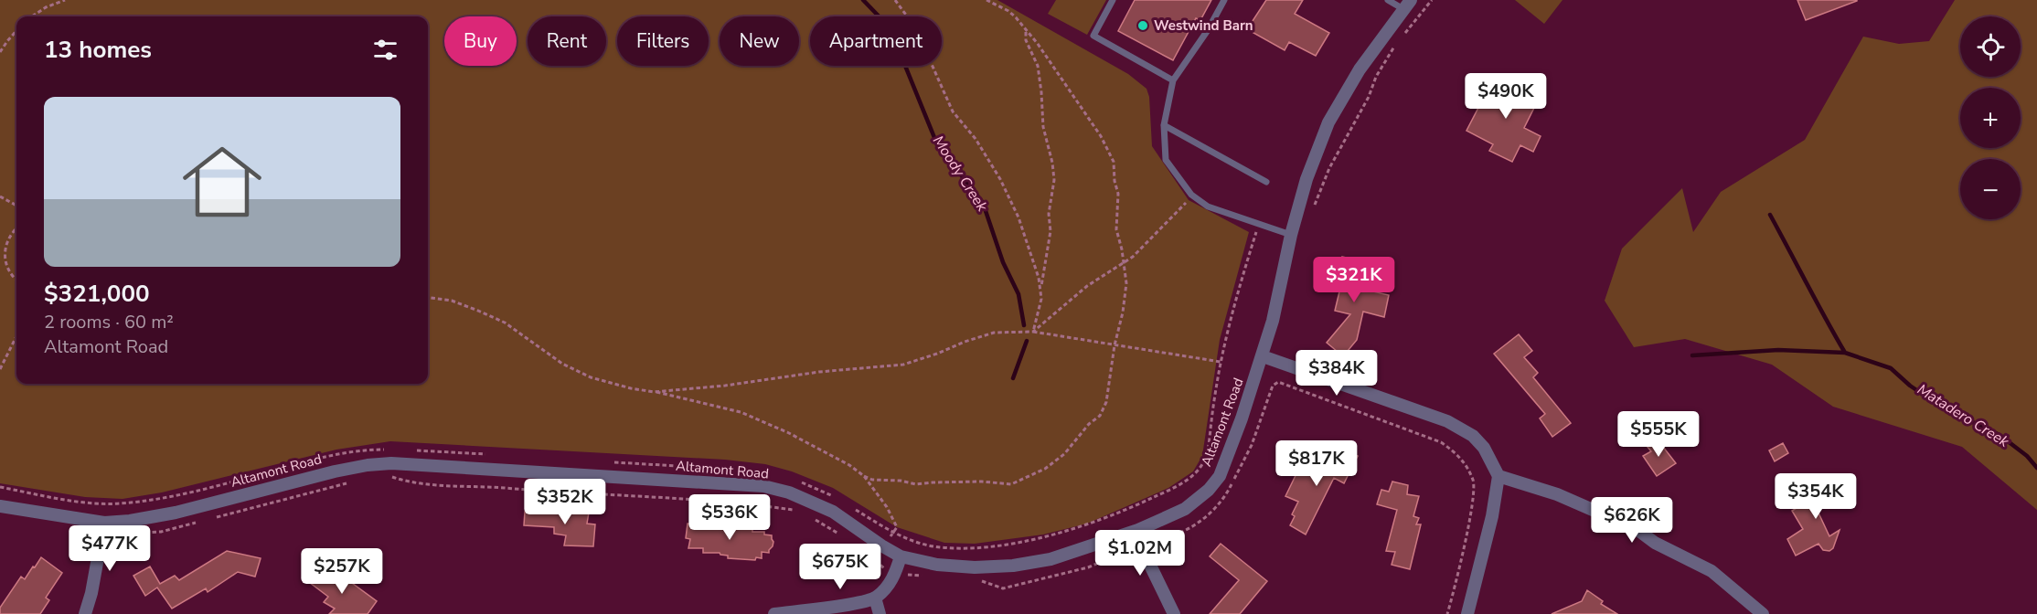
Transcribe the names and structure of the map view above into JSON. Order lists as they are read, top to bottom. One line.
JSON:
{"streets":{"street":["Altamont Road"]},"water":["Moody Creek","Matadero Creek"],"places":["Westwind Barn"],"page":{"map_buttons":["+","−"],"chip":["Buy","Rent","Filters","New","Apartment"],"heading":"13 homes","price":["$490K","$321K","$384K","$555K","$817K","$354K","$352K","$536K","$626K","$477K","$1.02M","$675K","$257K"],"list":[{"name":"$321,000","note":"2 rooms · 60 m² · Altamont Road"}]}}
